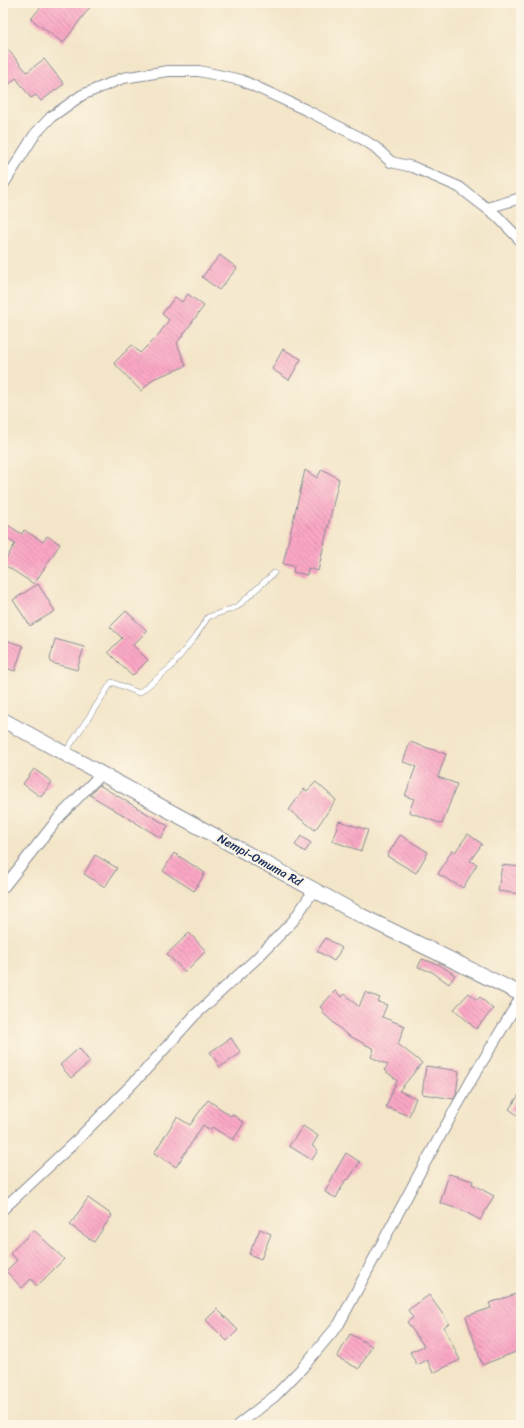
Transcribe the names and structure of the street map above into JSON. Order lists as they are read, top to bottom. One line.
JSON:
{"streets":{"street":["Nempi-Omuma Rd"]}}
